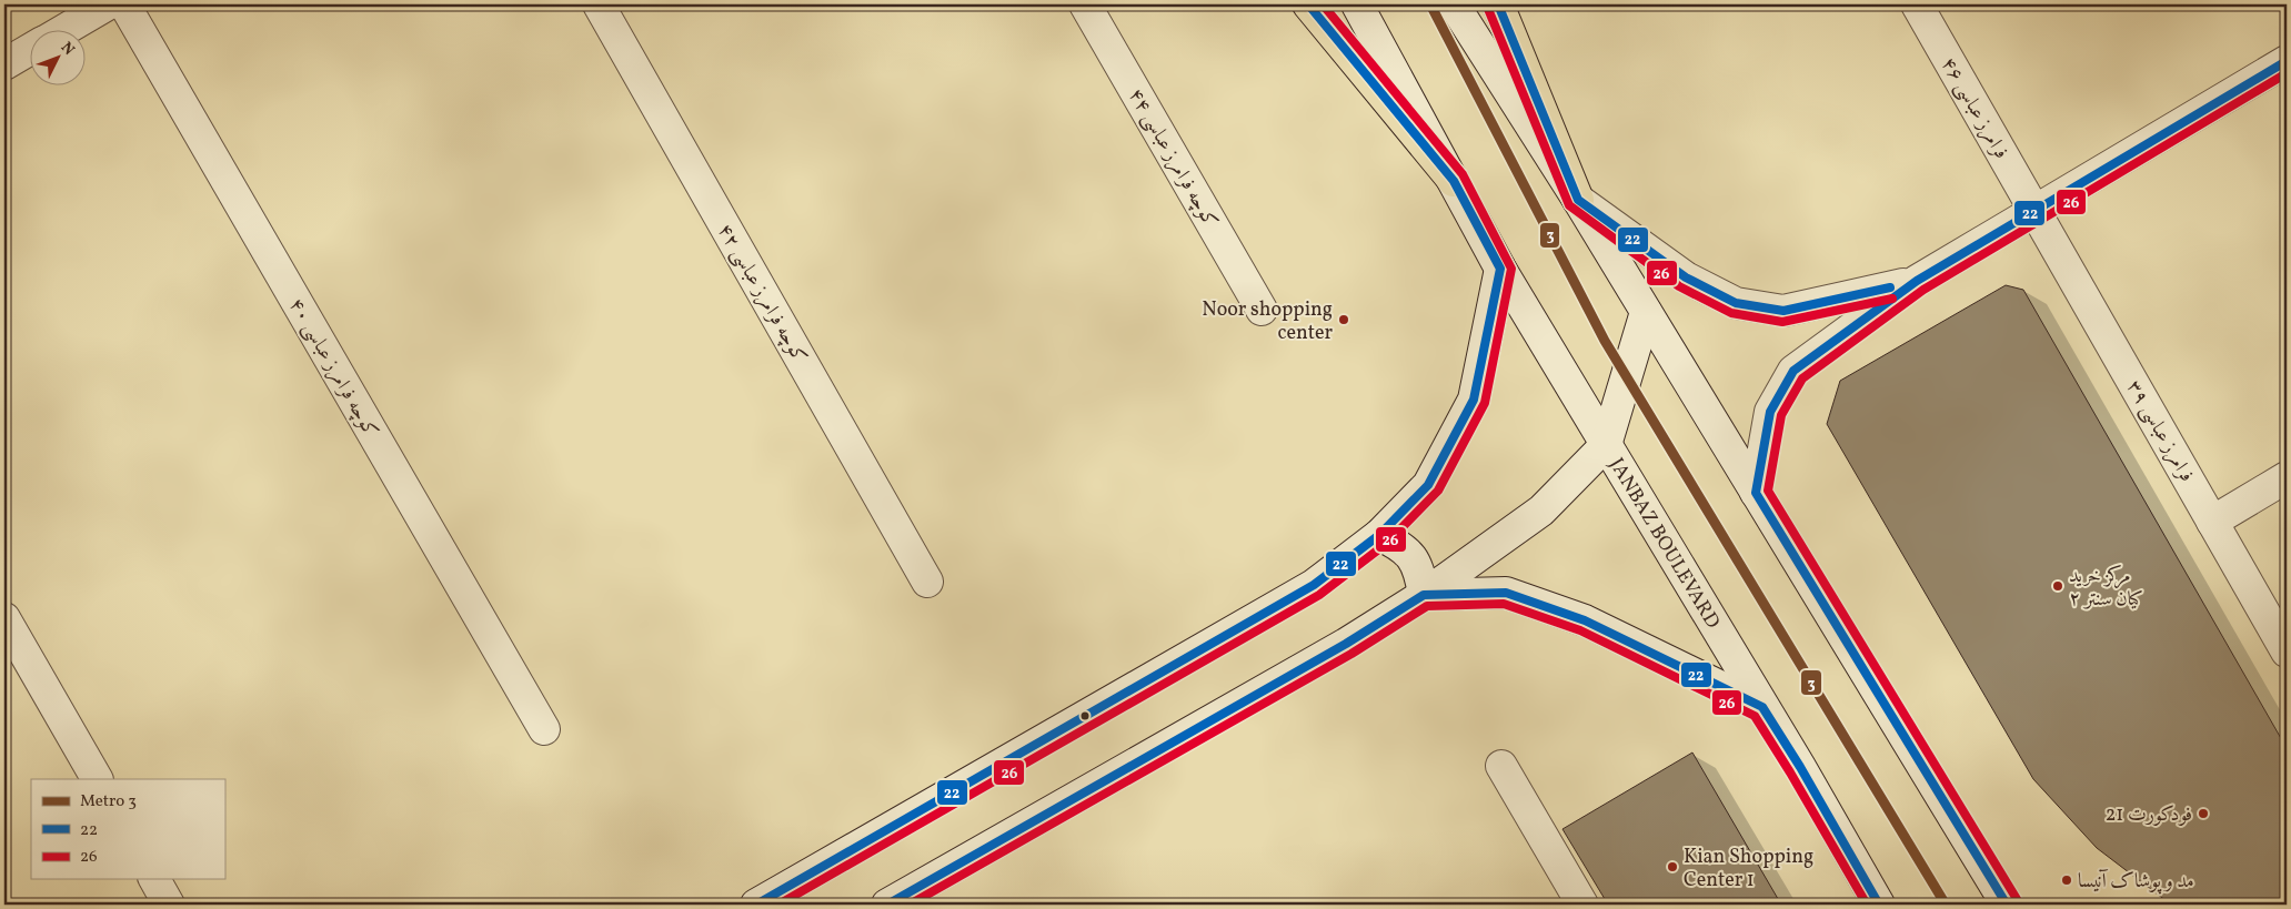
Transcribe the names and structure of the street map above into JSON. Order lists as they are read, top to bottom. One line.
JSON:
{"streets":{"main road":["فرامرز عباسی ۴۶","کوچه فرامرز عباسی ۴۴","کوچه فرامرز عباسی ۴۲","کوچه فرامرز عباسی ۴۰","فرامرز عباسی ۳۹","JANBAZ BOULEVARD"]},"crossings":[["فرامرز عباسی ۴۶","فرامرز عباسی ۳۹"]],"places":["Noor shopping center","مرکز خرید کیان سنتر ۲","فودکورت 21","Kian Shopping Center 1","مد و پوشاک آنیسا"],"lines":["metro line 3","transit line 22","transit line 26"],"legend":["Metro 3","22","26"],"north":"top right"}
